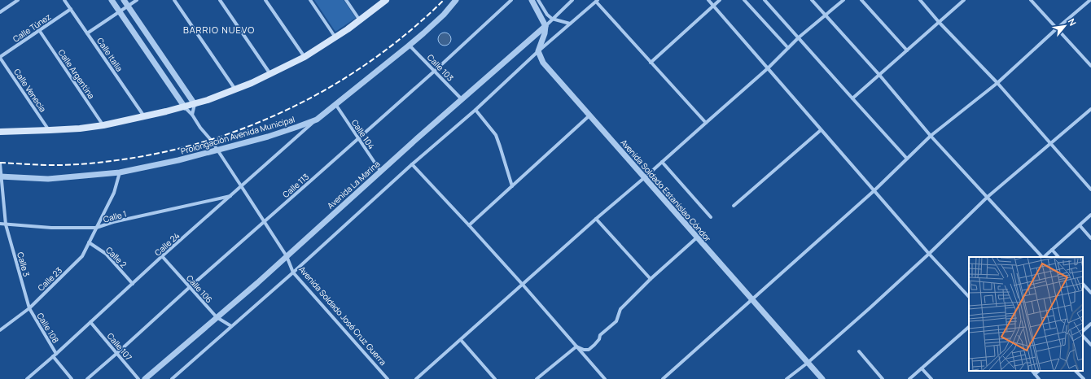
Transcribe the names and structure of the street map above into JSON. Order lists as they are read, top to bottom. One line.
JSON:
{"streets":{"street":["Calle Túnez","Calle Italia","Calle 103","Calle Argentina","Calle Venecia","Calle 104","Prolongación Avenida Municipal","Avenida La Marina","Calle 113","Avenida Soldado Estanislao Cóndor","Calle 1","Calle 24","Calle 2","Calle 3","Calle 23","Calle 106","Avenida Soldado José Cruz Guerra","Calle 108","Calle 107"]},"crossings":[["Calle Túnez","Calle Italia"],["Calle Túnez","Calle Argentina"],["Calle Túnez","Calle Venecia"],["Calle 103","Prolongación Avenida Municipal"],["Calle 103","Avenida La Marina"],["Calle 103","Calle 113"],["Calle 104","Prolongación Avenida Municipal"],["Calle 104","Avenida La Marina"],["Calle 104","Calle 113"],["Prolongación Avenida Municipal","Calle 24"],["Prolongación Avenida Municipal","Calle 3"],["Prolongación Avenida Municipal","Calle 23"],["Prolongación Avenida Municipal","Avenida Soldado José Cruz Guerra"],["Avenida La Marina","Calle 106"],["Avenida La Marina","Avenida Soldado José Cruz Guerra"],["Calle 113","Calle 106"],["Calle 113","Avenida Soldado José Cruz Guerra"],["Calle 113","Calle 107"],["Calle 1","Calle 24"],["Calle 1","Calle 3"],["Calle 1","Calle 23"],["Calle 24","Calle 2"],["Calle 24","Calle 106"],["Calle 24","Avenida Soldado José Cruz Guerra"],["Calle 24","Calle 108"],["Calle 24","Calle 107"],["Calle 2","Calle 23"],["Calle 3","Calle 23"],["Calle 3","Calle 108"],["Calle 23","Calle 108"]],"districts":["BARRIO NUEVO"],"north":"top right"}
